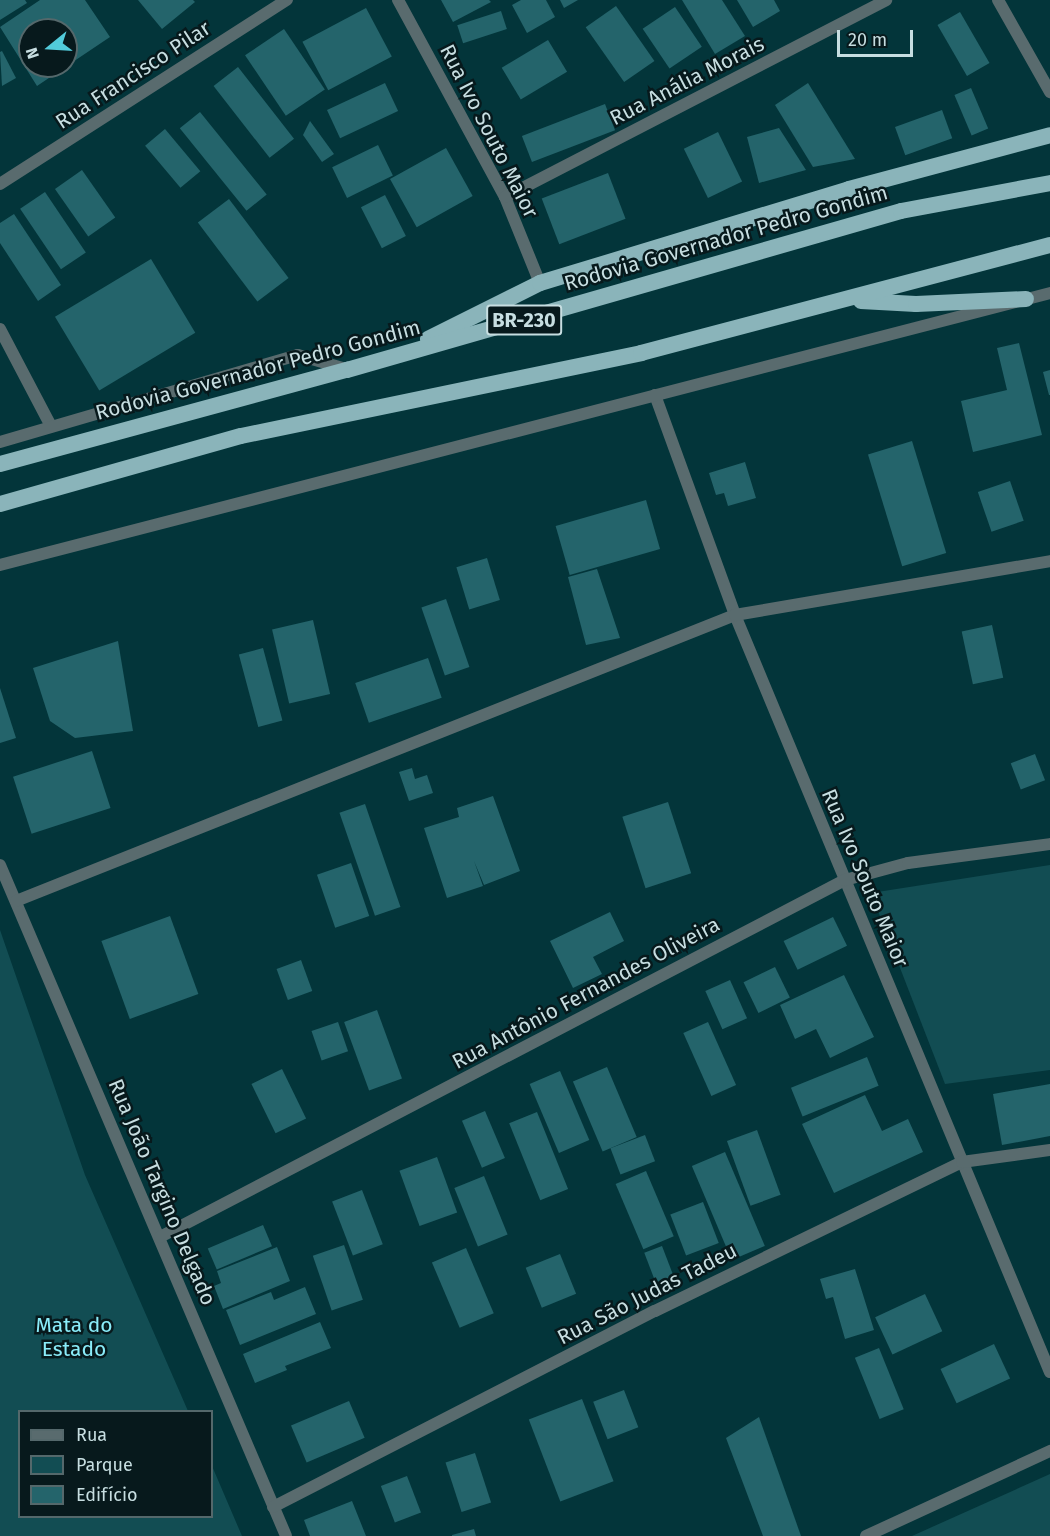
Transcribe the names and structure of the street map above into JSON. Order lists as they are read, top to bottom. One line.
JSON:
{"streets":{"highway":["Rodovia Governador Pedro Gondim","BR-230"],"street":["Rua Francisco Pilar","Rua Anália Morais","Rua Ivo Souto Maior","Rua Antônio Fernandes Oliveira","Rua João Targino Delgado","Rua São Judas Tadeu"]},"crossings":[["Rua Anália Morais","Rua Ivo Souto Maior"],["Rua Ivo Souto Maior","Rua Antônio Fernandes Oliveira"],["Rua Ivo Souto Maior","Rua São Judas Tadeu"],["Rua Antônio Fernandes Oliveira","Rua João Targino Delgado"],["Rua João Targino Delgado","Rua São Judas Tadeu"]],"parks":["Mata do Estado"],"legend":["Rua","Parque","Edifício"],"scale_bar":"20 m","north":"left"}
